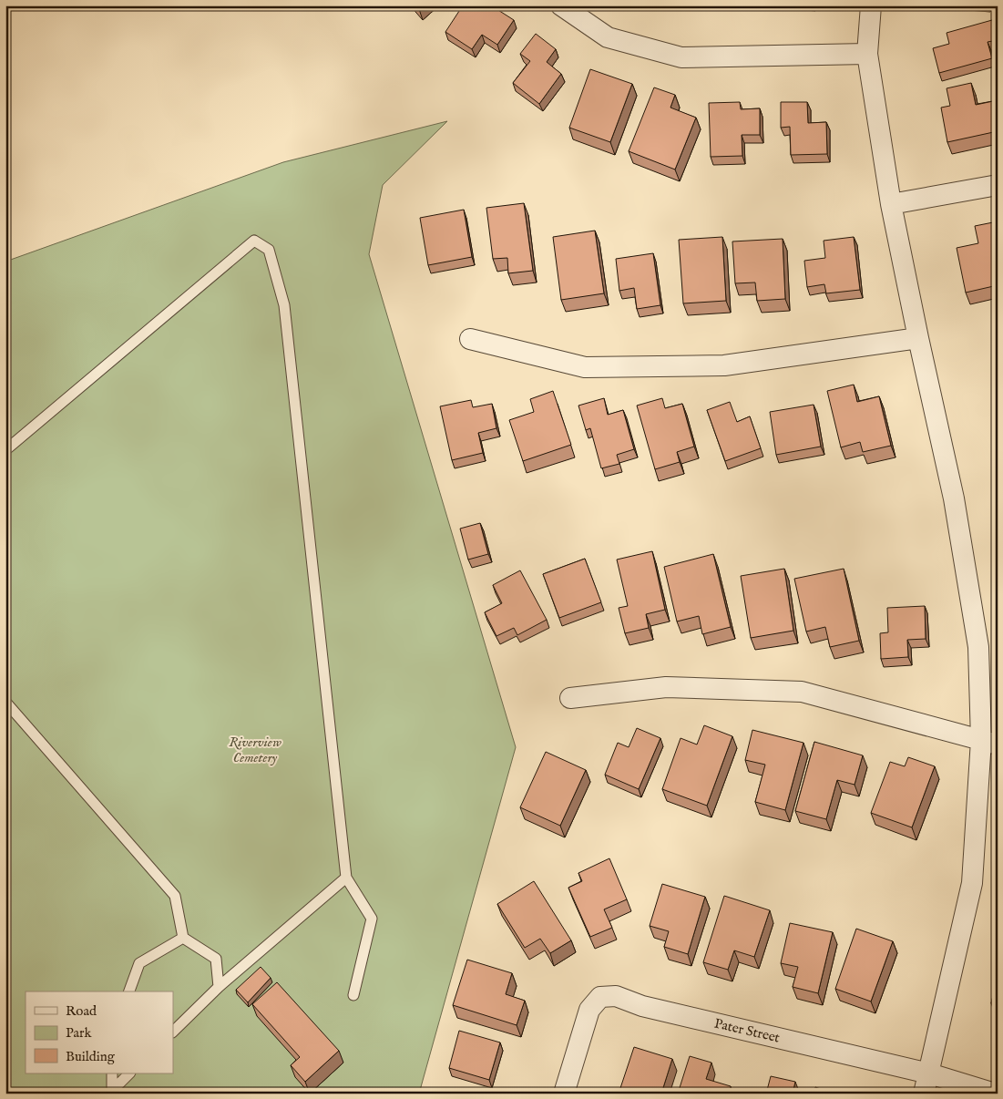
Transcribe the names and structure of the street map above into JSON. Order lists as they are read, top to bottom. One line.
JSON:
{"streets":{"street":["Pater Street"]},"parks":["Riverview Cemetery"],"legend":["Road","Park","Building"]}
